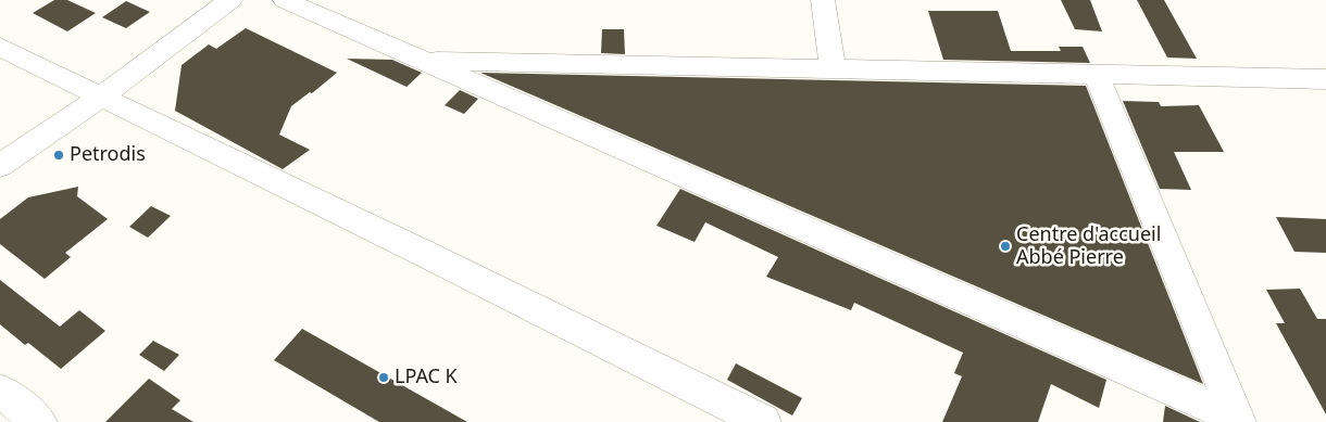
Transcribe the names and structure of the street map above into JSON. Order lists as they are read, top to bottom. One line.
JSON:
{"places":["Petrodis","Centre d'accueil Abbé Pierre","LPAC K"]}
